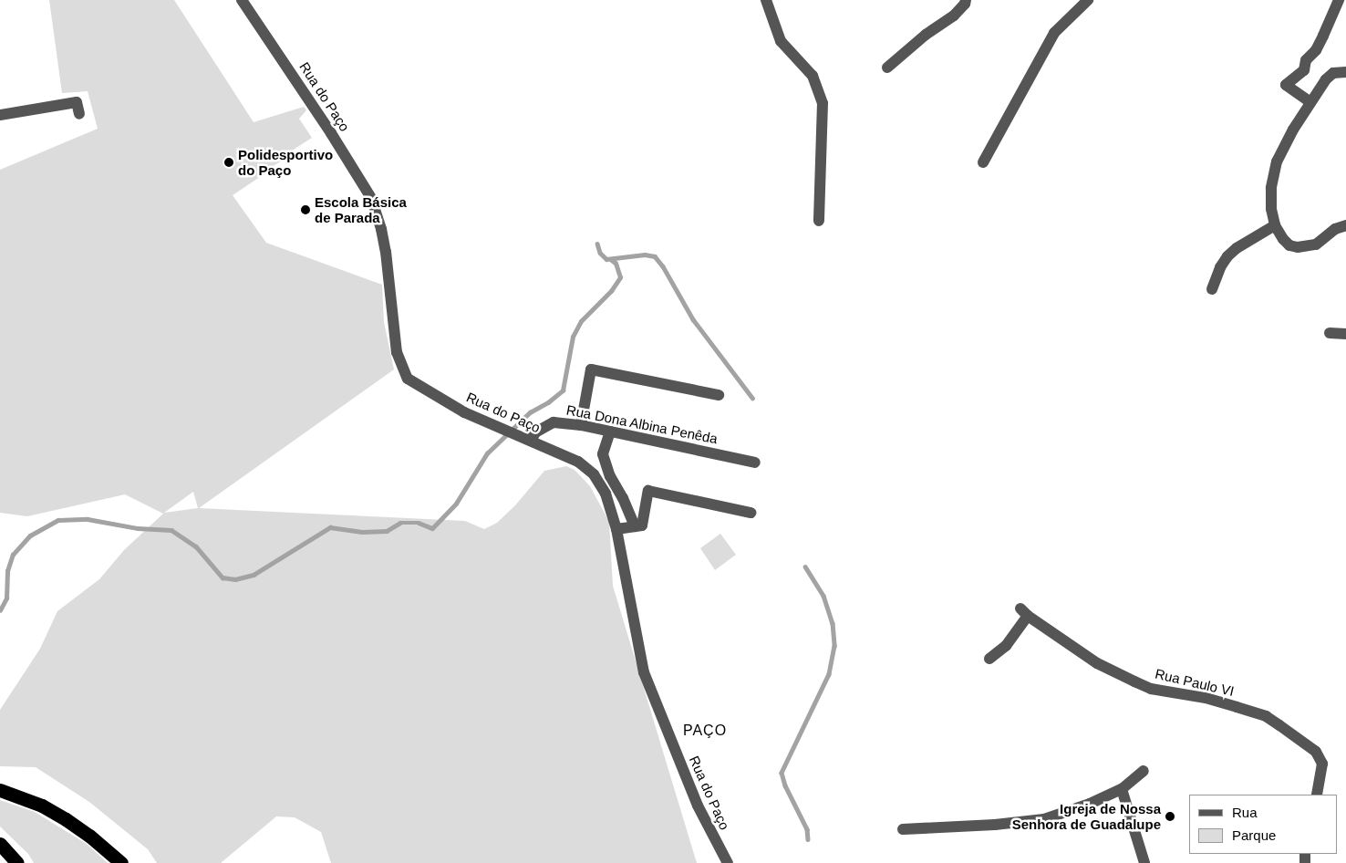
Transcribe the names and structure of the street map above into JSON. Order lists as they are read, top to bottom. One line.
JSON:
{"streets":{"street":["Rua do Paço","Rua Dona Albina Penêda","Rua Paulo VI"]},"crossings":[["Rua do Paço","Rua Dona Albina Penêda"]],"districts":["PAÇO"],"places":["Polidesportivo do Paço","Escola Básica de Parada","Igreja de Nossa Senhora de Guadalupe"],"legend":["Rua","Parque"]}
